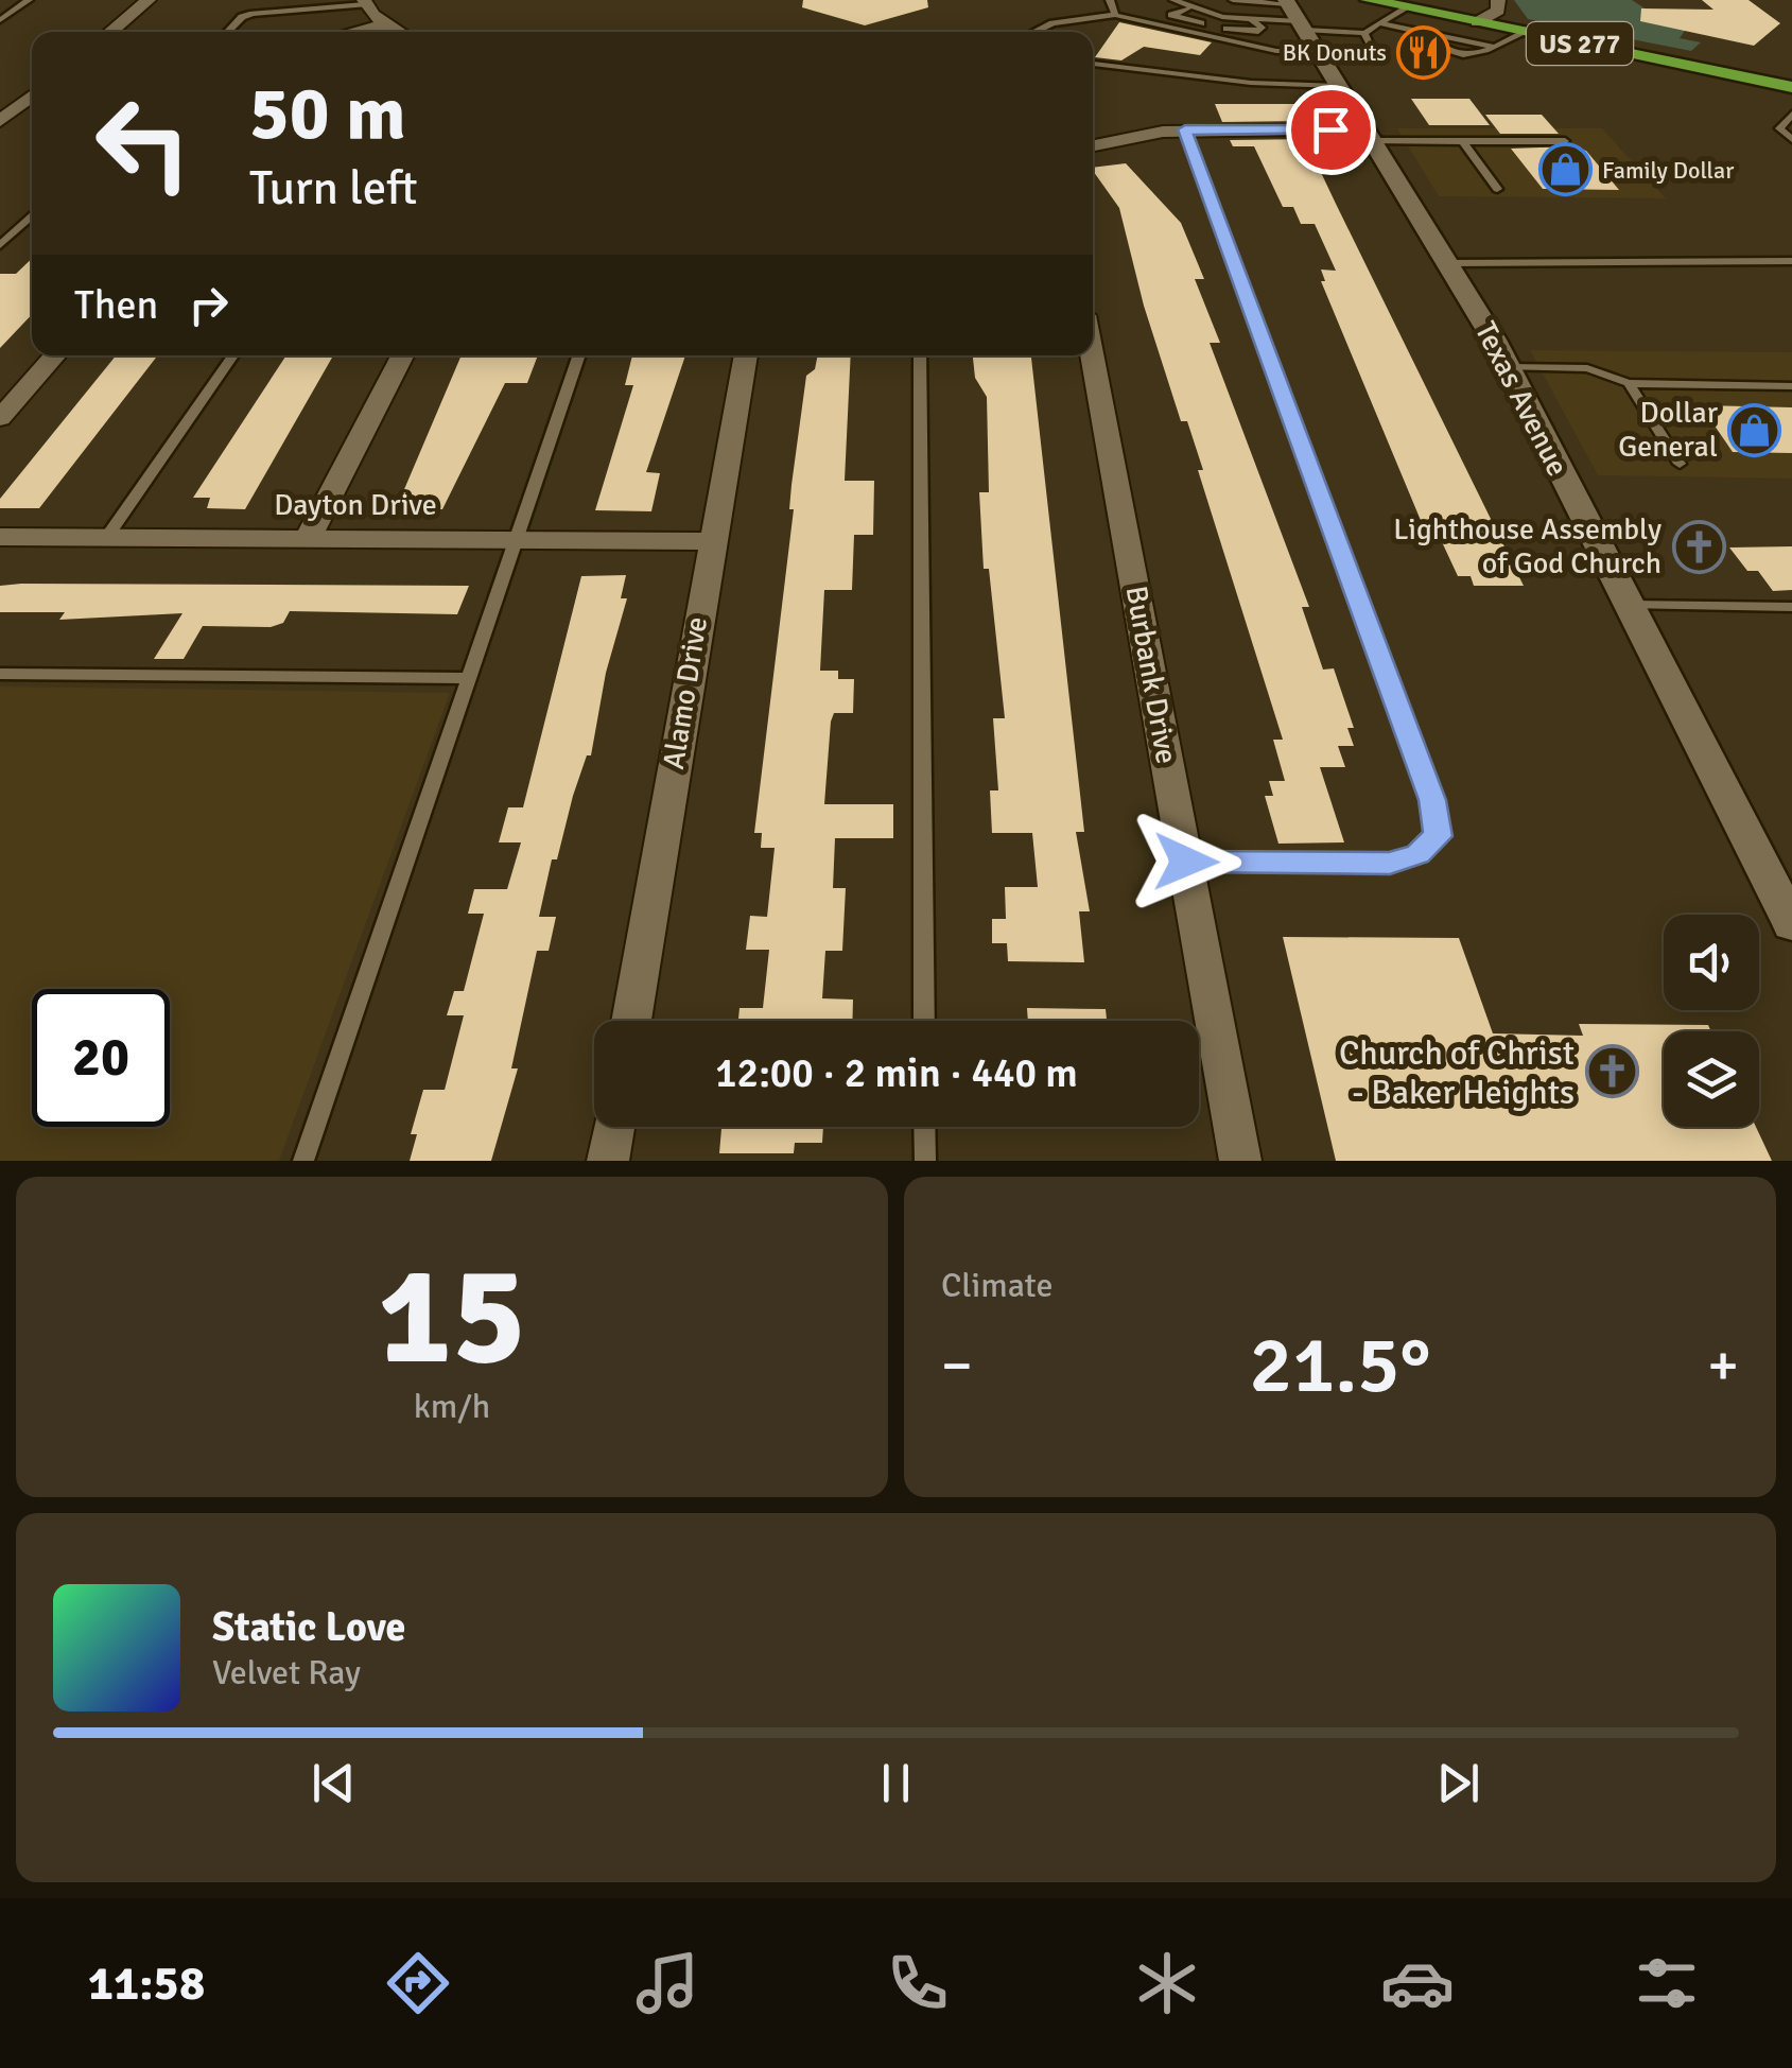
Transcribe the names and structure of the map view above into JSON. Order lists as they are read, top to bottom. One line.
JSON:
{"streets":{"highway":["US 277"],"street":["Texas Avenue","Dayton Drive","Burbank Drive","Alamo Drive"]},"crossings":[["Dayton Drive","Alamo Drive"]],"places":{"restaurant":["BK Donuts"],"shop":["Family Dollar","Dollar General"],"church":["Lighthouse Assembly of God Church","Church of Christ - Baker Heights"]},"page":{"turn":["50 m","Turn left"],"then":"Then","limit":"20","trip":"12:00 · 2 min · 440 m","tile":[["15","km/h"],"Climate"],"heat":["−","21.5°","+"],"song":["Static Love","Velvet Ray"],"tabs":"11:58"}}
